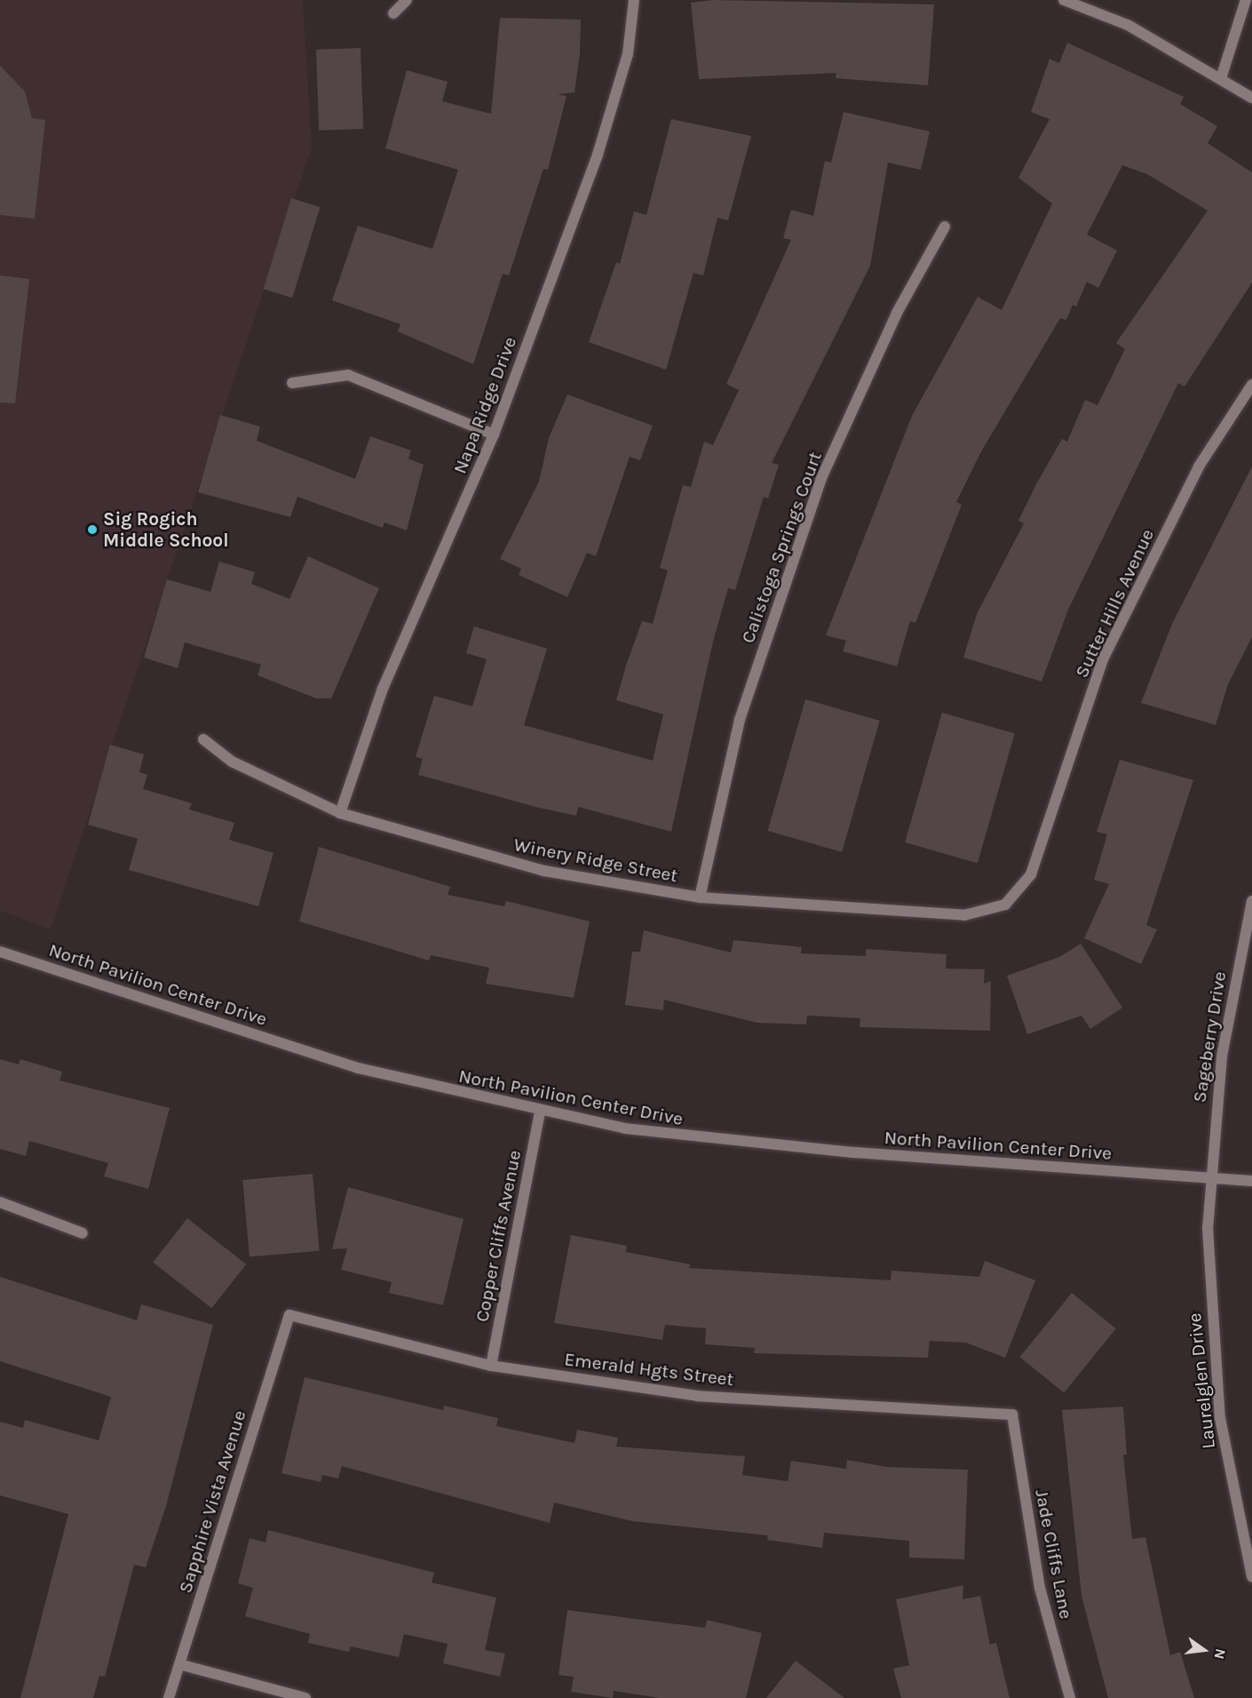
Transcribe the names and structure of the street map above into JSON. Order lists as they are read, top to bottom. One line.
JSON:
{"streets":{"street":["Napa Ridge Drive","Calistoga Springs Court","Sutter Hills Avenue","Winery Ridge Street","North Pavilion Center Drive","Sageberry Drive","Copper Cliffs Avenue","Emerald Hgts Street","Laurelglen Drive","Sapphire Vista Avenue","Jade Cliffs Lane"]},"crossings":[["Napa Ridge Drive","Winery Ridge Street"],["Calistoga Springs Court","Winery Ridge Street"],["Sutter Hills Avenue","Winery Ridge Street"],["North Pavilion Center Drive","Sageberry Drive"],["North Pavilion Center Drive","Copper Cliffs Avenue"],["North Pavilion Center Drive","Laurelglen Drive"],["Sageberry Drive","Laurelglen Drive"],["Copper Cliffs Avenue","Emerald Hgts Street"],["Emerald Hgts Street","Sapphire Vista Avenue"],["Emerald Hgts Street","Jade Cliffs Lane"]],"places":["Sig Rogich Middle School"],"north":"right"}
